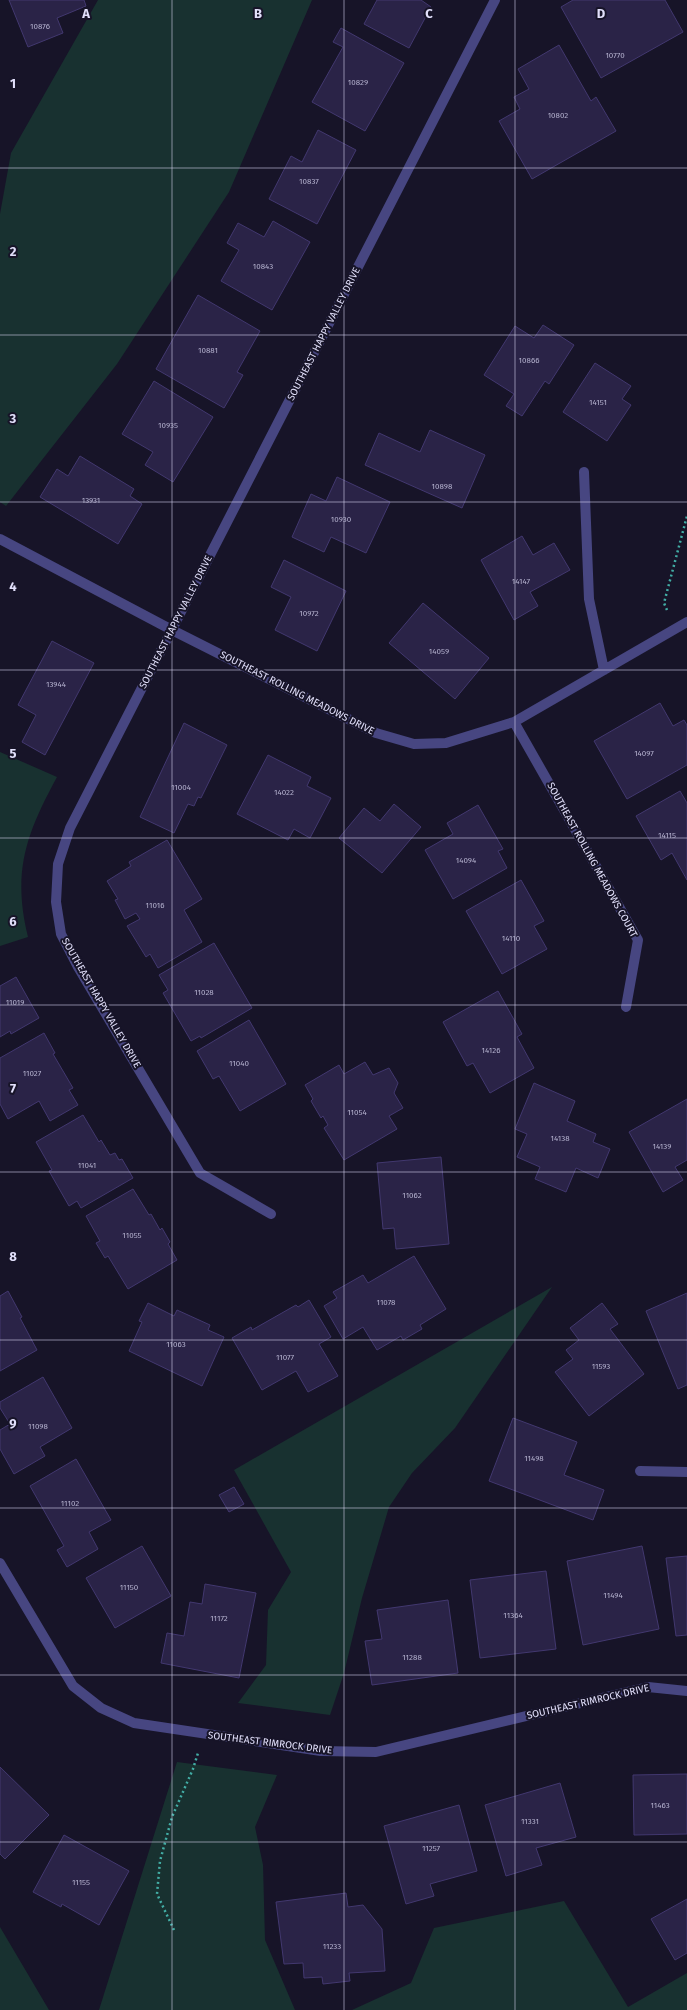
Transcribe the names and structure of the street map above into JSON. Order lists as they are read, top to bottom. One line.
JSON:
{"streets":{"street":["SOUTHEAST HAPPY VALLEY DRIVE","SOUTHEAST ROLLING MEADOWS DRIVE","SOUTHEAST ROLLING MEADOWS COURT","SOUTHEAST RIMROCK DRIVE"]},"crossings":[["SOUTHEAST HAPPY VALLEY DRIVE","SOUTHEAST ROLLING MEADOWS DRIVE"],["SOUTHEAST ROLLING MEADOWS DRIVE","SOUTHEAST ROLLING MEADOWS COURT"]],"house_numbers":["10876","10770","10829","10802","10837","10843","10881","10866","14151","10935","10898","13931","10930","14147","10972","14059","13944","14097","11004","14022","14115","14094","11016","14110","11028","11019","14126","11040","11027","11054","14138","14139","11041","11062","11055","11078","11063","11077","11593","11098","11498","11102","11150","11494","11364","11172","11288","11463","11331","11257","11155","11233"],"grid":{"columns":["A","B","C","D"],"rows":["1","2","3","4","5","6","7","8","9"]}}
